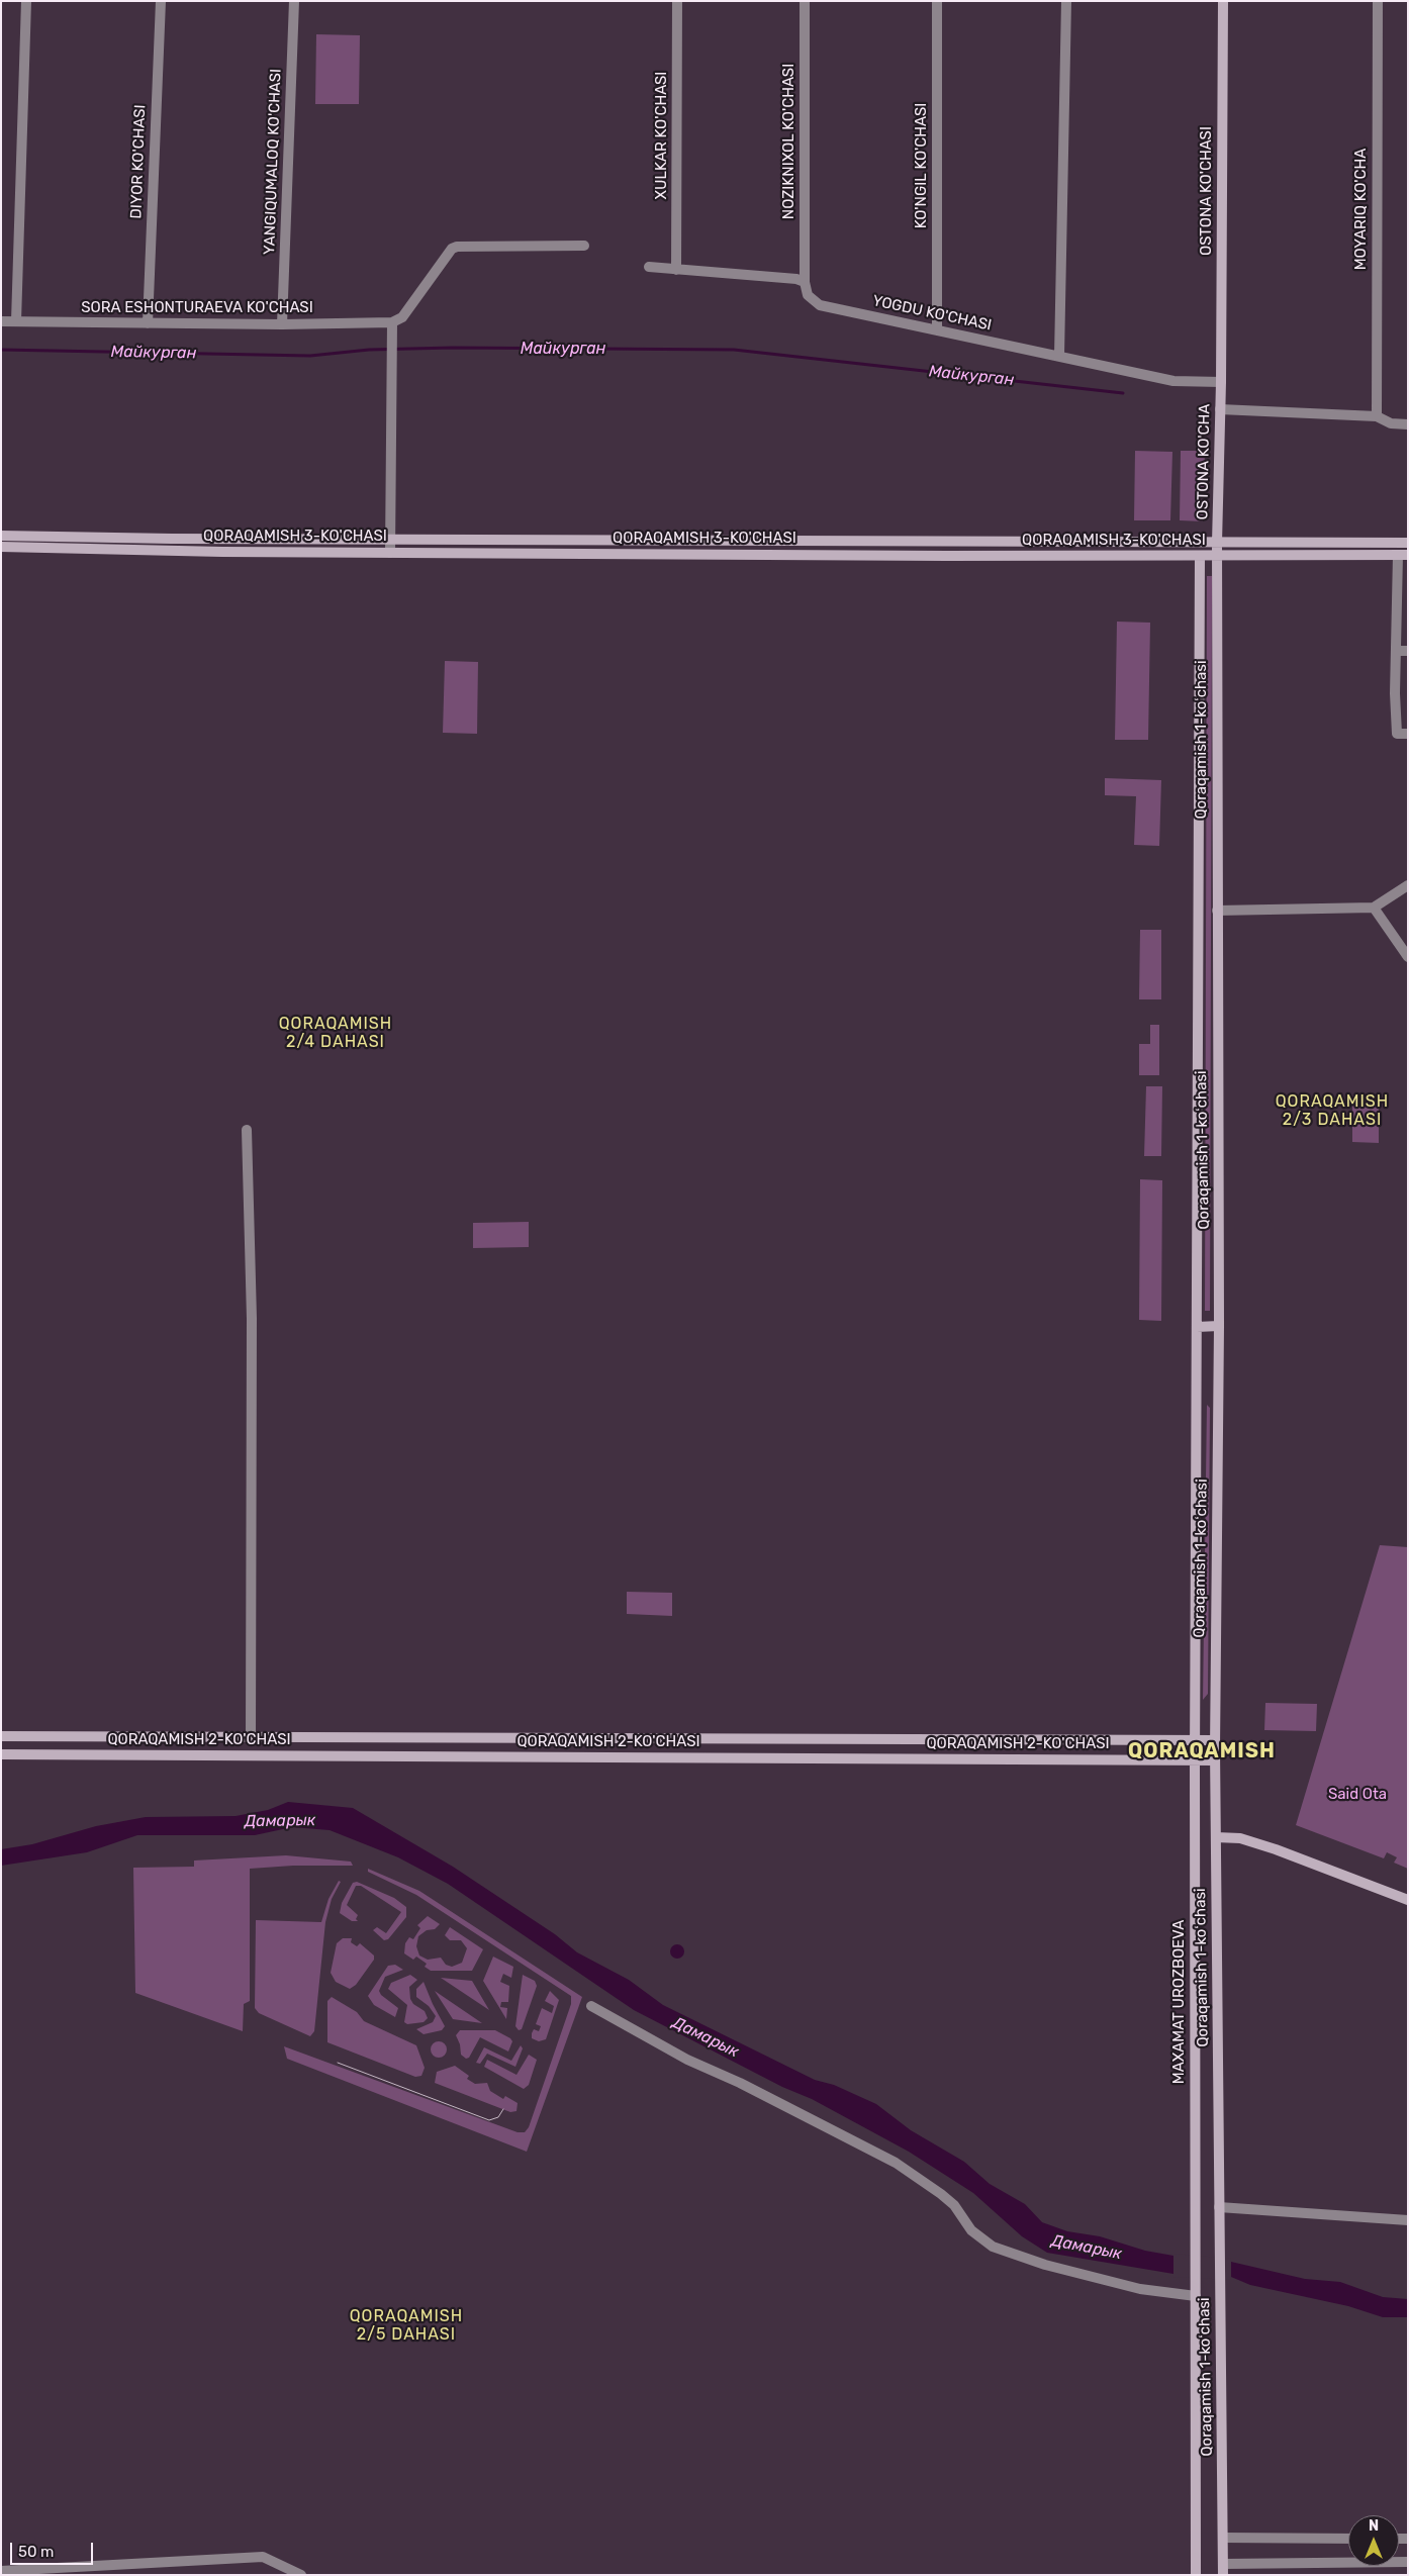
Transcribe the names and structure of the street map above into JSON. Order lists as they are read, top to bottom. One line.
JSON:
{"streets":{"main road":["OSTONA KO'CHASI","OSTONA KO'CHA","QORAQAMISH 3-KO'CHASI","Qoraqamish 1-koʻchasi","QORAQAMISH 2-KO'CHASI","MAXAMAT UROZBOEVA"],"street":["XULKAR KO'CHASI","NOZIKNIXOL KO'CHASI","DIYOR KO'CHASI","YANGIQUMALOQ KO'CHASI","KO'NGIL KO'CHASI","MOYARIQ KO'CHA","SORA ESHONTURAEVA KO'CHASI","YOGDU KO'CHASI"]},"crossings":[["NOZIKNIXOL KO'CHASI","YOGDU KO'CHASI"],["DIYOR KO'CHASI","SORA ESHONTURAEVA KO'CHASI"],["YANGIQUMALOQ KO'CHASI","SORA ESHONTURAEVA KO'CHASI"],["KO'NGIL KO'CHASI","YOGDU KO'CHASI"],["OSTONA KO'CHASI","YOGDU KO'CHASI"],["OSTONA KO'CHASI","OSTONA KO'CHA"],["YOGDU KO'CHASI","OSTONA KO'CHA"],["OSTONA KO'CHA","QORAQAMISH 3-KO'CHASI"],["OSTONA KO'CHA","Qoraqamish 1-koʻchasi"],["QORAQAMISH 3-KO'CHASI","Qoraqamish 1-koʻchasi"],["Qoraqamish 1-koʻchasi","QORAQAMISH 2-KO'CHASI"],["Qoraqamish 1-koʻchasi","MAXAMAT UROZBOEVA"],["QORAQAMISH 2-KO'CHASI","MAXAMAT UROZBOEVA"]],"districts":["QORAQAMISH 2/4 DAHASI","QORAQAMISH 2/3 DAHASI","QORAQAMISH","QORAQAMISH 2/5 DAHASI"],"water":["Майкурган","Дамарык"],"parks":["Said Ota"],"scale_bar":"50 m","north":"top"}
